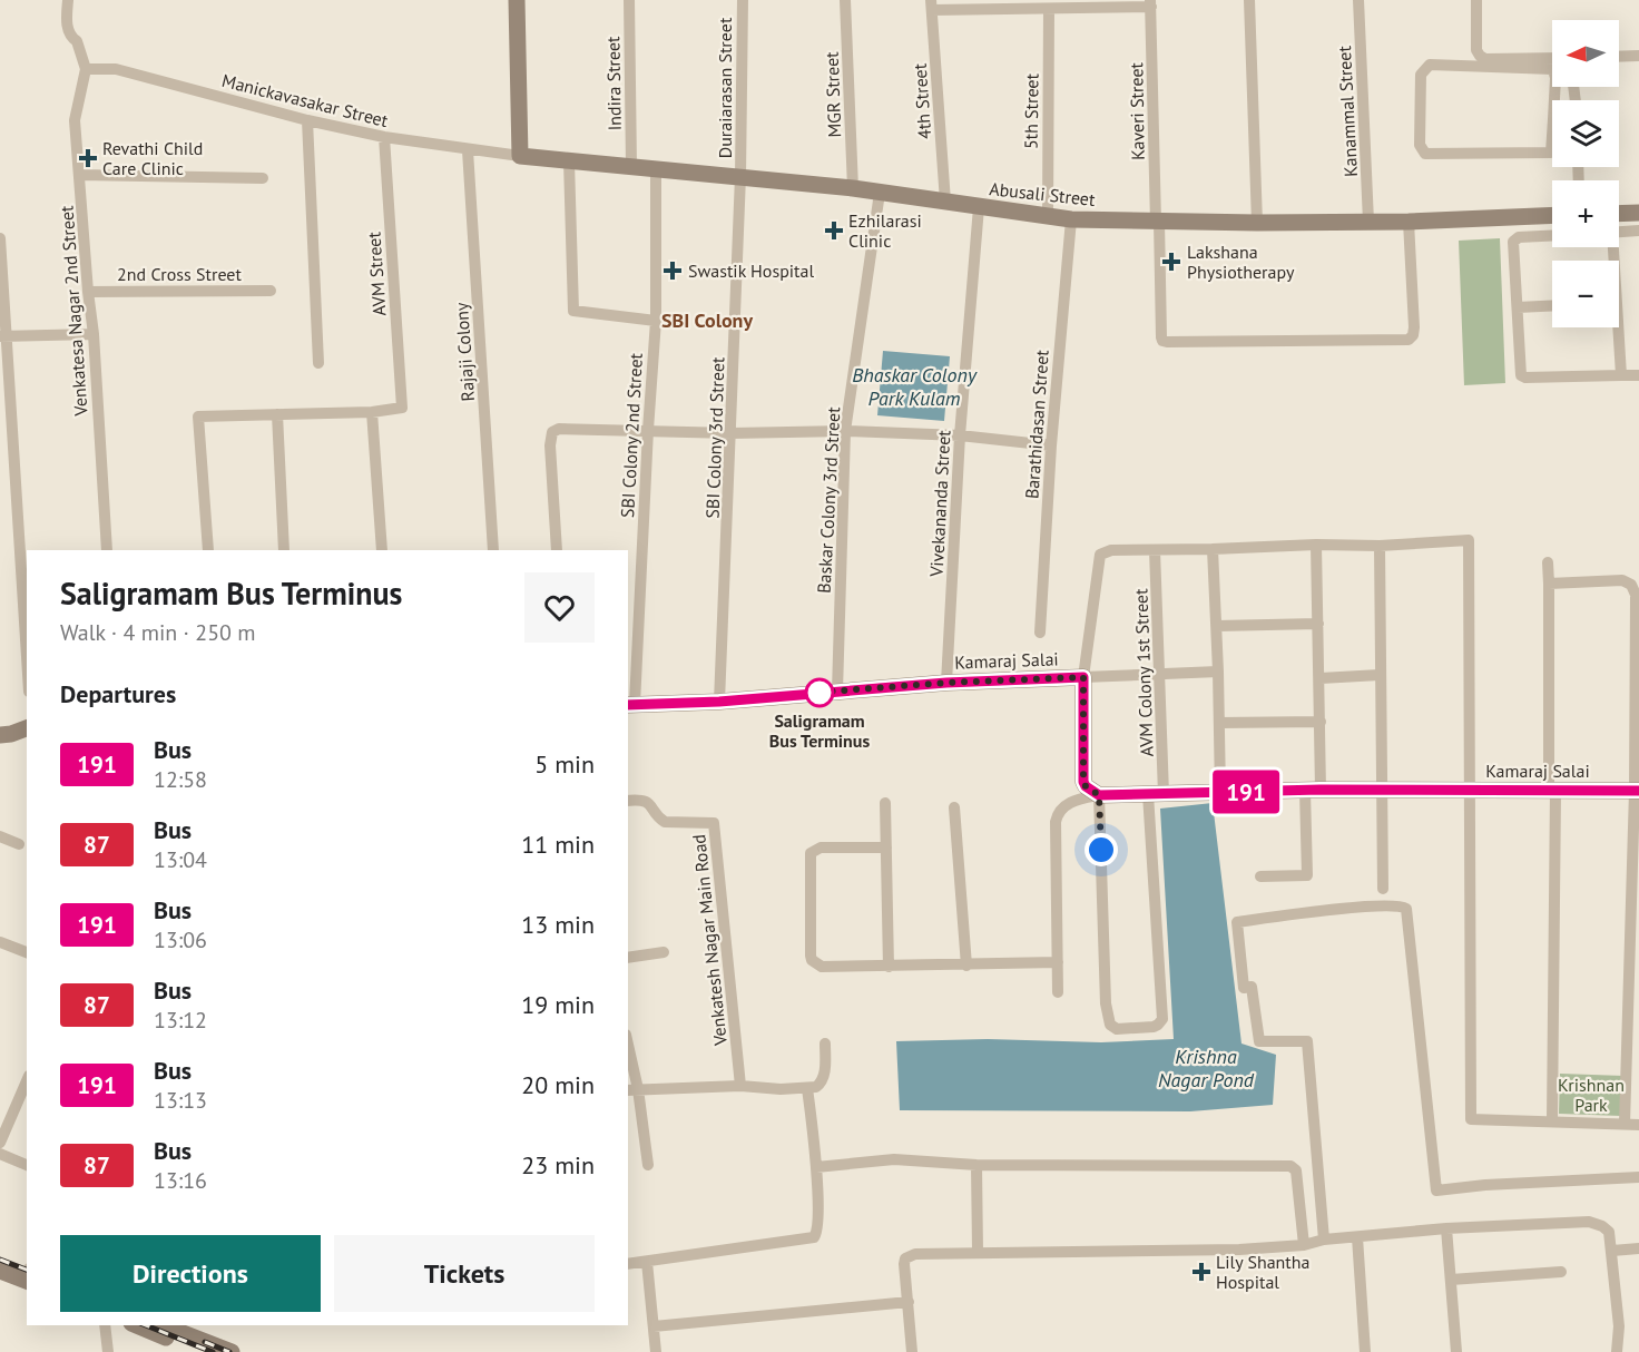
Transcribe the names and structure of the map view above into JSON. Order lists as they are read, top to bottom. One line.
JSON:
{"streets":{"street":["Indira Street","Duraiarasan Street","MGR Street","Manickavasakar Street","4th Street","5th Street","Kaveri Street","Kanammal Street","Abusali Street","2nd Cross Street","AVM Street","Venkatesa Nagar 2nd Street","Rajaji Colony","Barathidasan Street","SBI Colony 2nd Street","SBI Colony 3rd Street","Baskar Colony 3rd Street","Vivekananda Street","Kamaraj Salai","AVM Colony 1st Street","Venkatesh Nagar Main Road"]},"crossings":[["Indira Street","Abusali Street"],["Duraiarasan Street","Abusali Street"],["Duraiarasan Street","SBI Colony 3rd Street"],["MGR Street","Abusali Street"],["Manickavasakar Street","Abusali Street"],["Manickavasakar Street","AVM Street"],["Manickavasakar Street","Venkatesa Nagar 2nd Street"],["Manickavasakar Street","Rajaji Colony"],["4th Street","Abusali Street"],["5th Street","Abusali Street"],["Kaveri Street","Abusali Street"],["Kanammal Street","Abusali Street"],["Abusali Street","Barathidasan Street"],["Abusali Street","SBI Colony 2nd Street"],["Abusali Street","SBI Colony 3rd Street"],["Abusali Street","Baskar Colony 3rd Street"],["Abusali Street","Vivekananda Street"],["2nd Cross Street","Venkatesa Nagar 2nd Street"],["SBI Colony 2nd Street","Kamaraj Salai"],["SBI Colony 3rd Street","Kamaraj Salai"],["Baskar Colony 3rd Street","Kamaraj Salai"],["Vivekananda Street","Kamaraj Salai"],["Kamaraj Salai","AVM Colony 1st Street"]],"districts":["SBI Colony"],"water":["Bhaskar Colony Park Kulam","Krishna Nagar Pond"],"parks":["Krishnan Park"],"places":{"health":["Revathi Child Care Clinic","Ezhilarasi Clinic","Lakshana Physiotherapy","Swastik Hospital","Lily Shantha Hospital"],"other":["Saligramam Bus Terminus"]},"lines":["bus line 191"],"north":"left","page":{"on_map":"191","map_buttons":["+","−"],"heading":[["Saligramam Bus Terminus","Walk · 4 min · 250 m"],"Departures"],"list":[{"mark":"191","name":"Bus","note":"12:58","value":"5 min"},{"mark":"87","name":"Bus","note":"13:04","value":"11 min"},{"mark":"191","name":"Bus","note":"13:06","value":"13 min"},{"mark":"87","name":"Bus","note":"13:12","value":"19 min"},{"mark":"191","name":"Bus","note":"13:13","value":"20 min"},{"mark":"87","name":"Bus","note":"13:16","value":"23 min"}],"buttons":["Directions","Tickets"]}}
